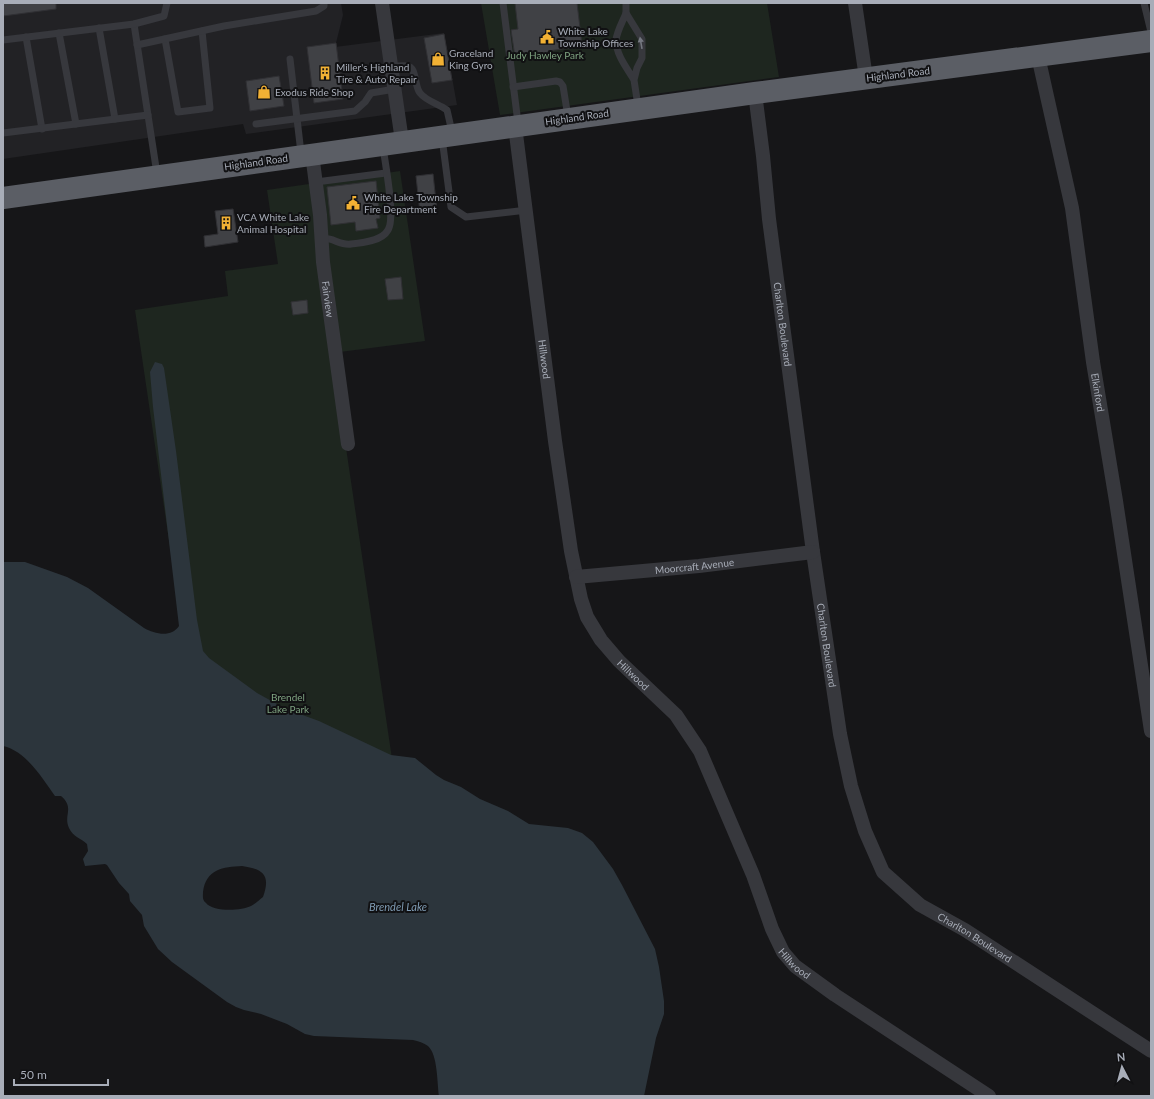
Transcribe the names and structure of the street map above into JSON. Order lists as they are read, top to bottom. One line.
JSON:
{"streets":{"highway":["Highland Road"],"street":["Fairview","Charlton Boulevard","Hillwood","Elkinford","Moorcraft Avenue"]},"crossings":[["Highland Road","Fairview"],["Highland Road","Charlton Boulevard"],["Highland Road","Hillwood"],["Highland Road","Elkinford"],["Charlton Boulevard","Moorcraft Avenue"],["Hillwood","Moorcraft Avenue"]],"water":["Brendel Lake"],"parks":["Judy Hawley Park","Brendel Lake Park"],"places":{"public building":["White Lake Township Offices","White Lake Township Fire Department"],"shop":["Graceland King Gyro","Exodus Ride Shop"],"building":["Miller's Highland Tire & Auto Repair","VCA White Lake Animal Hospital"]},"scale_bar":"50 m","north":"top"}
